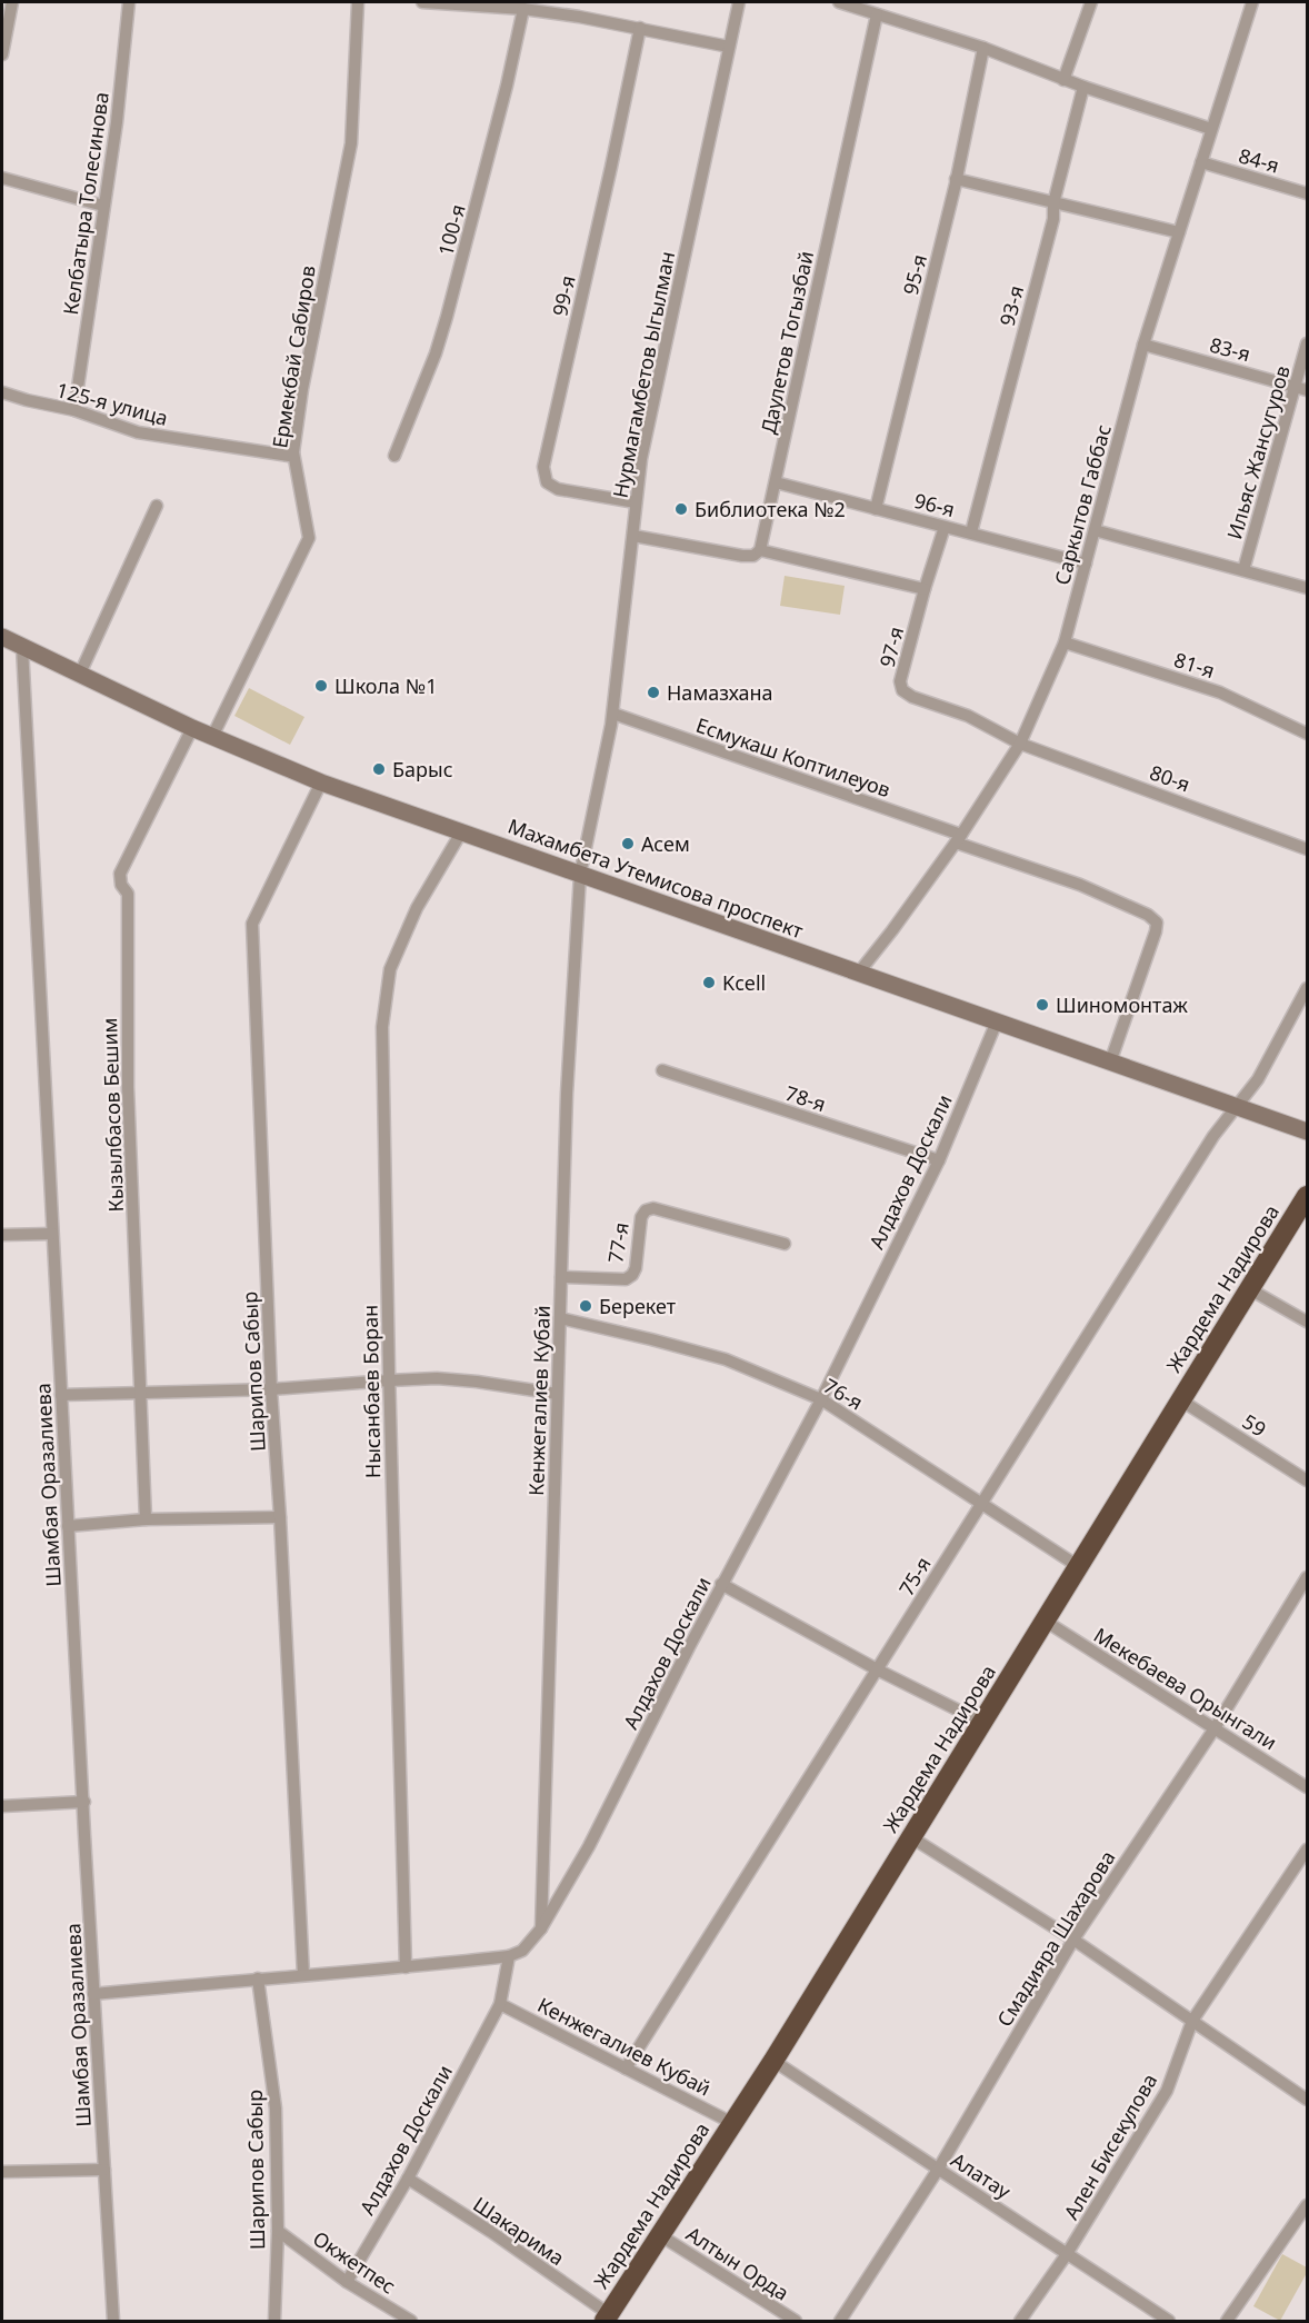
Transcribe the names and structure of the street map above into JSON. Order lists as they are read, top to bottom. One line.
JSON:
{"streets":{"highway":["Жардема Надирова"],"street":["84-я","Келбатыра Толесинова","100-я","95-я","99-я","93-я","Даулетов Тогызбай","83-я","Ермекбай Сабиров","Нурмагамбетов Ыгылман","125-я улица","Ильяс Жансугуров","96-я","Саркытов Габбас","97-я","81-я","Есмукаш Коптилеуов","80-я","Махамбета Утемисова проспект","78-я","Кызылбасов Бешим","Алдахов Доскали","77-я","Шарипов Сабыр","Нысанбаев Боран","76-я","Кенжегалиев Кубай","59","Шамбая Оразалиева","75-я","Мекебаева Орынгали","Смадияра Шахарова","Ален Бисекулова","Алатау","Шакарима","Окжетпес","Алтын Орда"]},"crossings":[["84-я","Саркытов Габбас"],["Келбатыра Толесинова","125-я улица"],["95-я","96-я"],["99-я","Нурмагамбетов Ыгылман"],["93-я","96-я"],["Даулетов Тогызбай","96-я"],["83-я","Ильяс Жансугуров"],["83-я","Саркытов Габбас"],["Ермекбай Сабиров","125-я улица"],["Ермекбай Сабиров","Махамбета Утемисова проспект"],["Нурмагамбетов Ыгылман","Есмукаш Коптилеуов"],["Нурмагамбетов Ыгылман","Махамбета Утемисова проспект"],["Нурмагамбетов Ыгылман","Кенжегалиев Кубай"],["96-я","Саркытов Габбас"],["96-я","97-я"],["Саркытов Габбас","97-я"],["Саркытов Габбас","81-я"],["Саркытов Габбас","Есмукаш Коптилеуов"],["Саркытов Габбас","80-я"],["Саркытов Габбас","Махамбета Утемисова проспект"],["97-я","80-я"],["Есмукаш Коптилеуов","Махамбета Утемисова проспект"],["Махамбета Утемисова проспект","Кызылбасов Бешим"],["Махамбета Утемисова проспект","Алдахов Доскали"],["Махамбета Утемисова проспект","Шарипов Сабыр"],["Махамбета Утемисова проспект","Нысанбаев Боран"],["Махамбета Утемисова проспект","Кенжегалиев Кубай"],["Махамбета Утемисова проспект","Шамбая Оразалиева"],["Махамбета Утемисова проспект","75-я"],["78-я","Алдахов Доскали"],["Алдахов Доскали","76-я"],["Алдахов Доскали","Кенжегалиев Кубай"],["Алдахов Доскали","Шакарима"],["Алдахов Доскали","Окжетпес"],["77-я","Кенжегалиев Кубай"],["Жардема Надирова","76-я"],["Жардема Надирова","Кенжегалиев Кубай"],["Жардема Надирова","59"],["Жардема Надирова","Мекебаева Орынгали"],["Жардема Надирова","Алатау"],["Жардема Надирова","Шакарима"],["Жардема Надирова","Алтын Орда"],["Шарипов Сабыр","Окжетпес"],["76-я","Кенжегалиев Кубай"],["76-я","75-я"],["Кенжегалиев Кубай","75-я"],["Мекебаева Орынгали","Смадияра Шахарова"],["Смадияра Шахарова","Алатау"],["Ален Бисекулова","Алатау"]],"places":["Библиотека №2","Школа №1","Намазхана","Барыс","Асем","Kcell","Шиномонтаж","Берекет"]}
